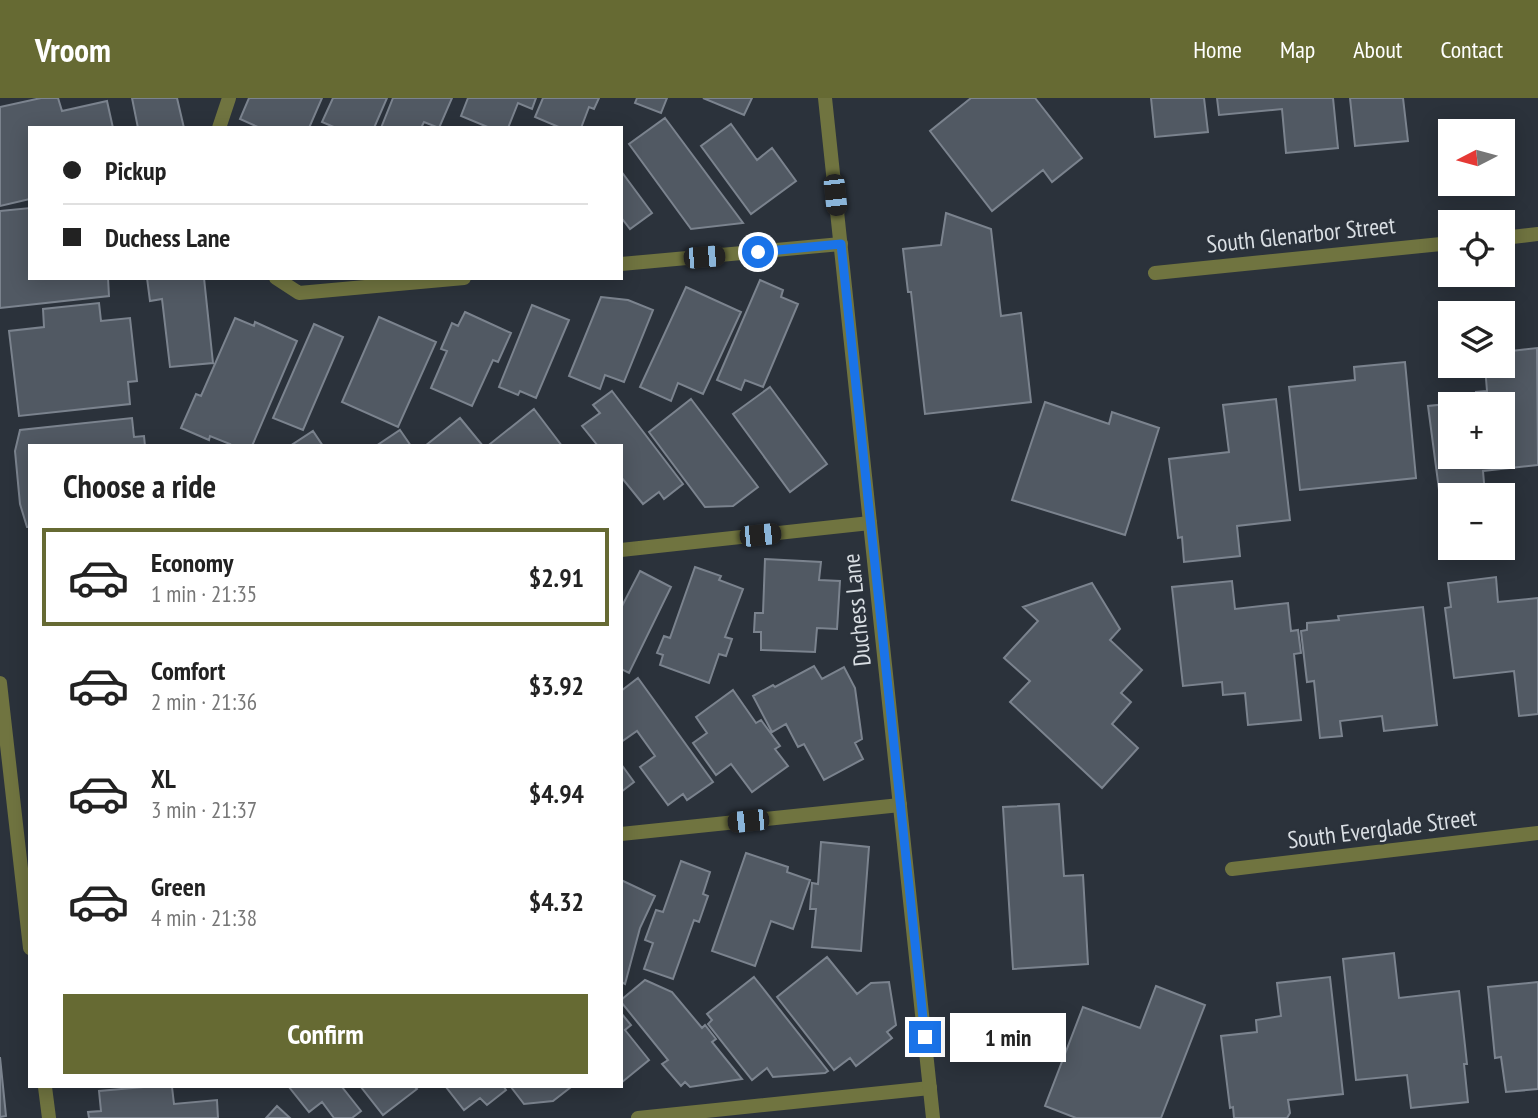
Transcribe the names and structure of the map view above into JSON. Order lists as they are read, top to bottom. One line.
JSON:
{"streets":{"street":["South Glenarbor Street","Duchess Lane","South Everglade Street"]},"north":"left","page":{"header":"Vroom","nav":["Home","Map","About","Contact"],"map_buttons":["+","−"],"banner":["Pickup","Duchess Lane"],"heading":"Choose a ride","list":[{"name":"Economy","note":"1 min · 21:35","value":"$2.91"},{"name":"Comfort","note":"2 min · 21:36","value":"$3.92"},{"name":"XL","note":"3 min · 21:37","value":"$4.94"},{"name":"Green","note":"4 min · 21:38","value":"$4.32"}],"buttons":"Confirm","bubble":"1 min"}}
